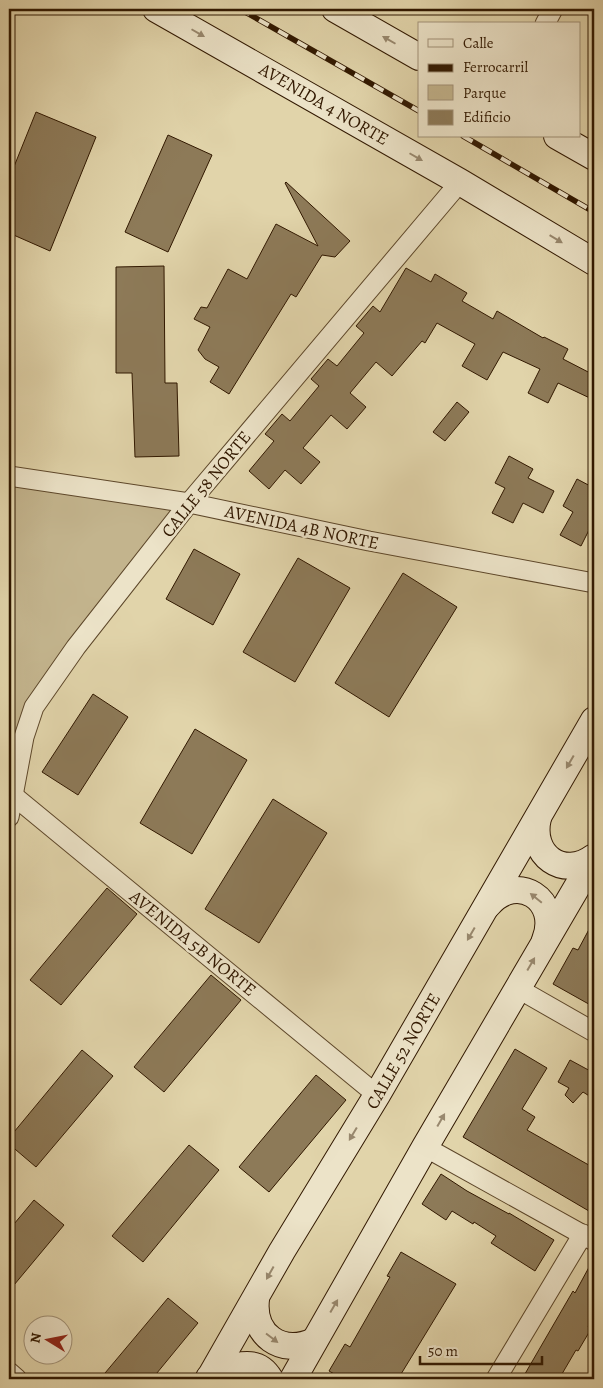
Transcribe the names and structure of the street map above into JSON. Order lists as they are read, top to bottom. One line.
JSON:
{"streets":{"main road":["AVENIDA 4 NORTE","CALLE 52 NORTE"],"street":["CALLE 58 NORTE","AVENIDA 4B NORTE","AVENIDA 5B NORTE"]},"crossings":[["AVENIDA 4 NORTE","CALLE 58 NORTE"],["CALLE 58 NORTE","AVENIDA 4B NORTE"],["CALLE 58 NORTE","AVENIDA 5B NORTE"],["AVENIDA 5B NORTE","CALLE 52 NORTE"]],"one_way":["AVENIDA 4 NORTE"],"legend":["Calle","Ferrocarril","Parque","Edificio"],"scale_bar":"50 m","north":"left"}
